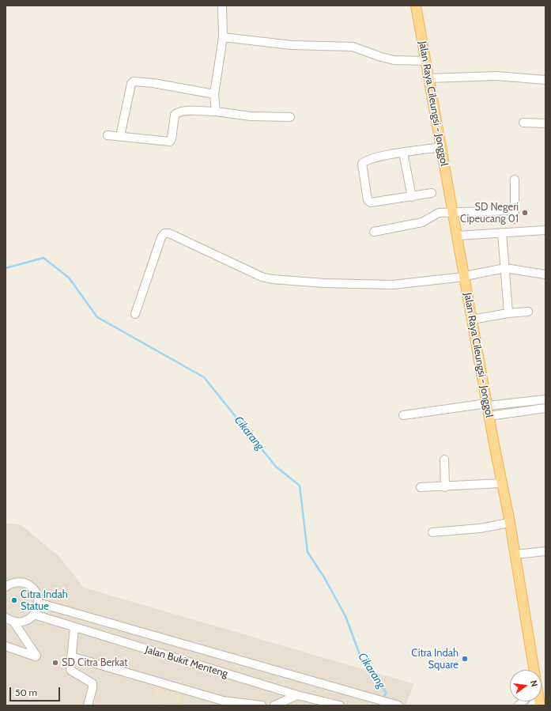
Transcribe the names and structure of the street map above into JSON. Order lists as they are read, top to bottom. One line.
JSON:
{"streets":{"main road":["Jalan Raya Cileungsi - Jonggol"],"street":["Jalan Bukit Menteng"]},"water":["Cikarang"],"places":["SD Negeri Cipeucang 01","Citra Indah Statue","Citra Indah Square","SD Citra Berkat"],"scale_bar":"50 m","north":"right"}
